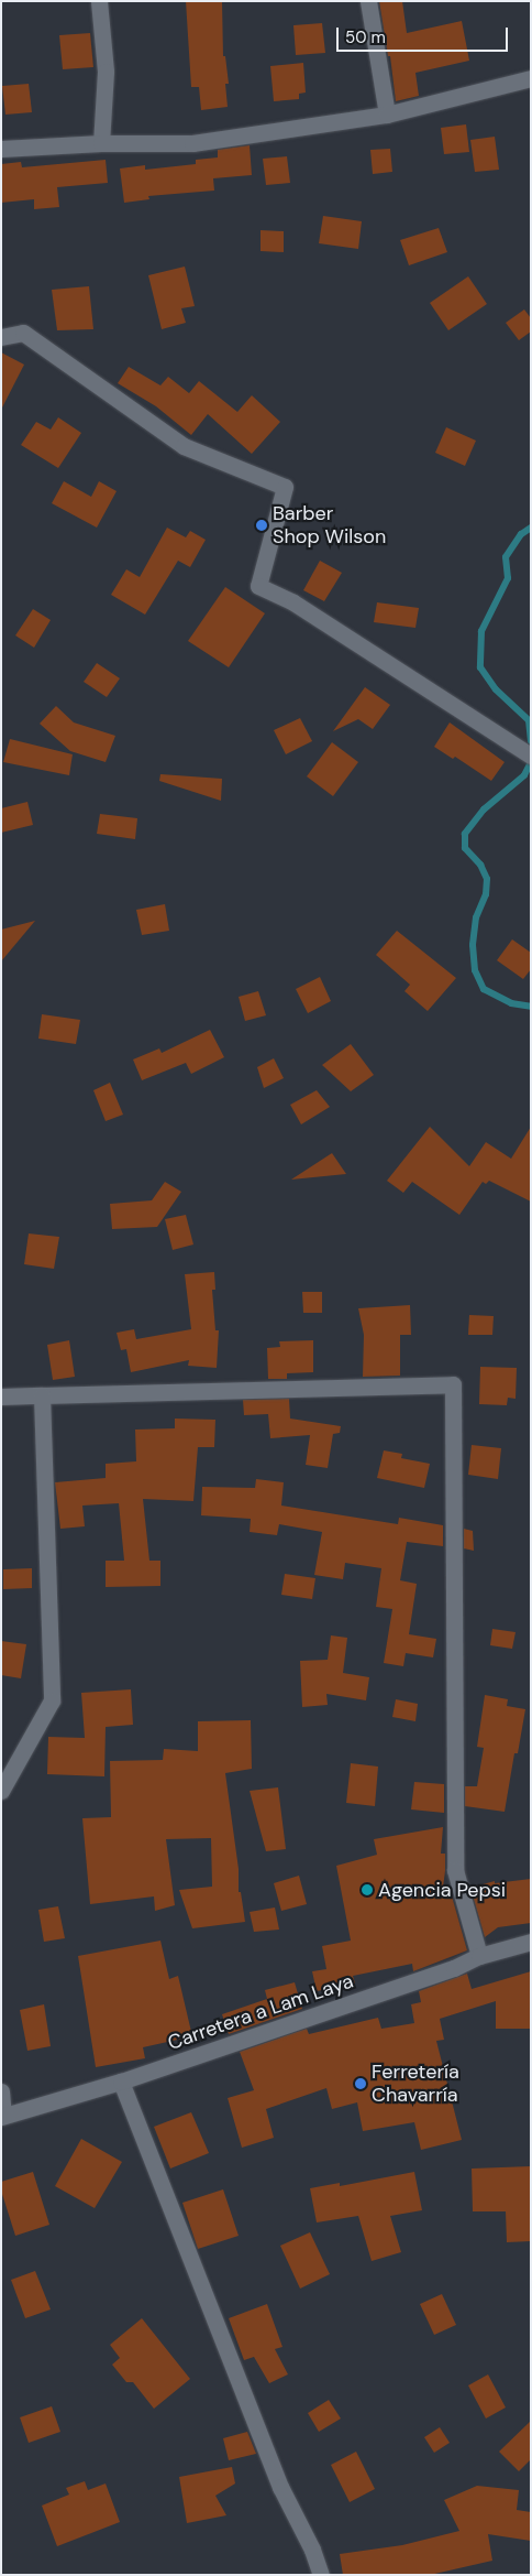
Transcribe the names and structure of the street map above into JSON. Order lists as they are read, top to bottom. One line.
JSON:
{"streets":{"street":["Carretera a Lam Laya"]},"places":["Barber Shop Wilson","Agencia Pepsi","Ferretería Chavarría"],"scale_bar":"50 m"}
